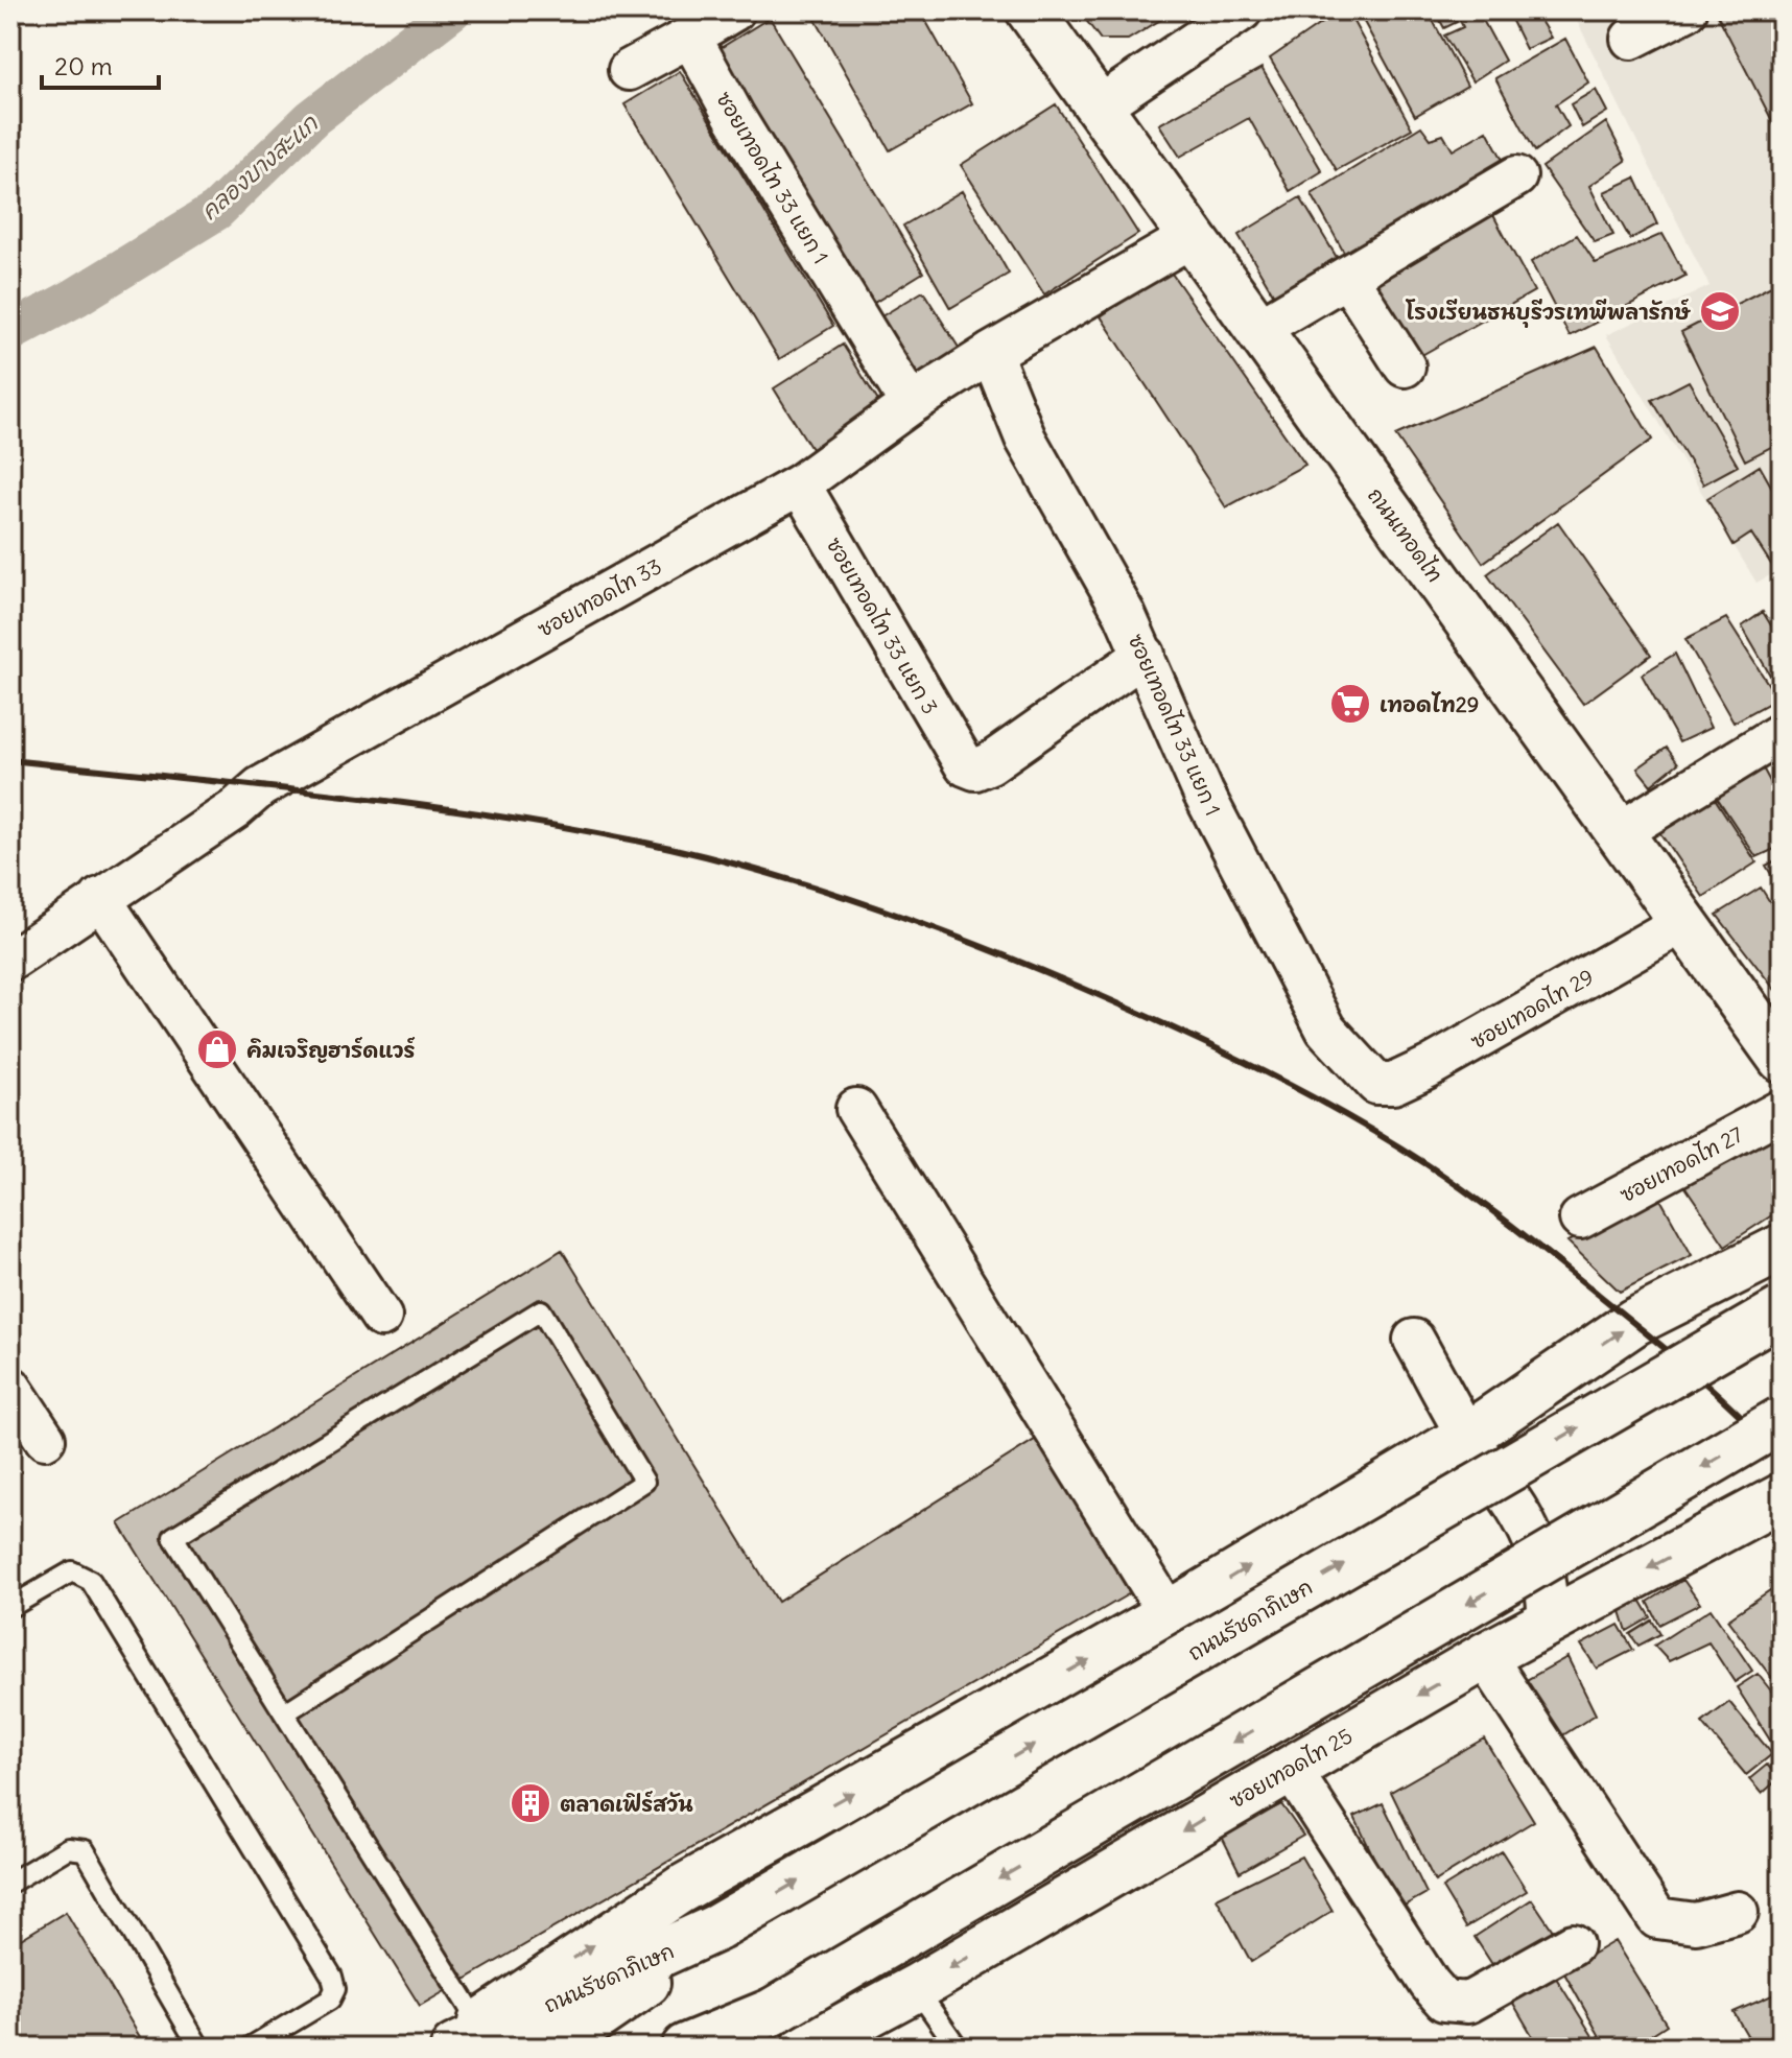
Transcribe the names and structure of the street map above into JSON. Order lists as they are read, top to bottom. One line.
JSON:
{"streets":{"main road":["ถนนเทอดไท","ถนนรัชดาภิเษก","ซอยเทอดไท 25"],"street":["ซอยเทอดไท 33 แยก 1","ซอยเทอดไท 33","ซอยเทอดไท 33 แยก 3","ซอยเทอดไท 29","ซอยเทอดไท 27"]},"crossings":[["ซอยเทอดไท 33 แยก 1","ซอยเทอดไท 33"],["ซอยเทอดไท 33 แยก 1","ซอยเทอดไท 33 แยก 3"],["ซอยเทอดไท 33 แยก 1","ซอยเทอดไท 29"],["ถนนเทอดไท","ซอยเทอดไท 33"],["ถนนเทอดไท","ซอยเทอดไท 29"],["ซอยเทอดไท 33","ซอยเทอดไท 33 แยก 3"]],"water":["คลองบางสะแก"],"places":{"school or university":["โรงเรียนธนบุรีวรเทพีพลารักษ์"],"supermarket":["เทอดไท29"],"shop":["คิมเจริญฮาร์ดแวร์"],"building":["ตลาดเฟิร์สวัน"]},"scale_bar":"20 m"}
